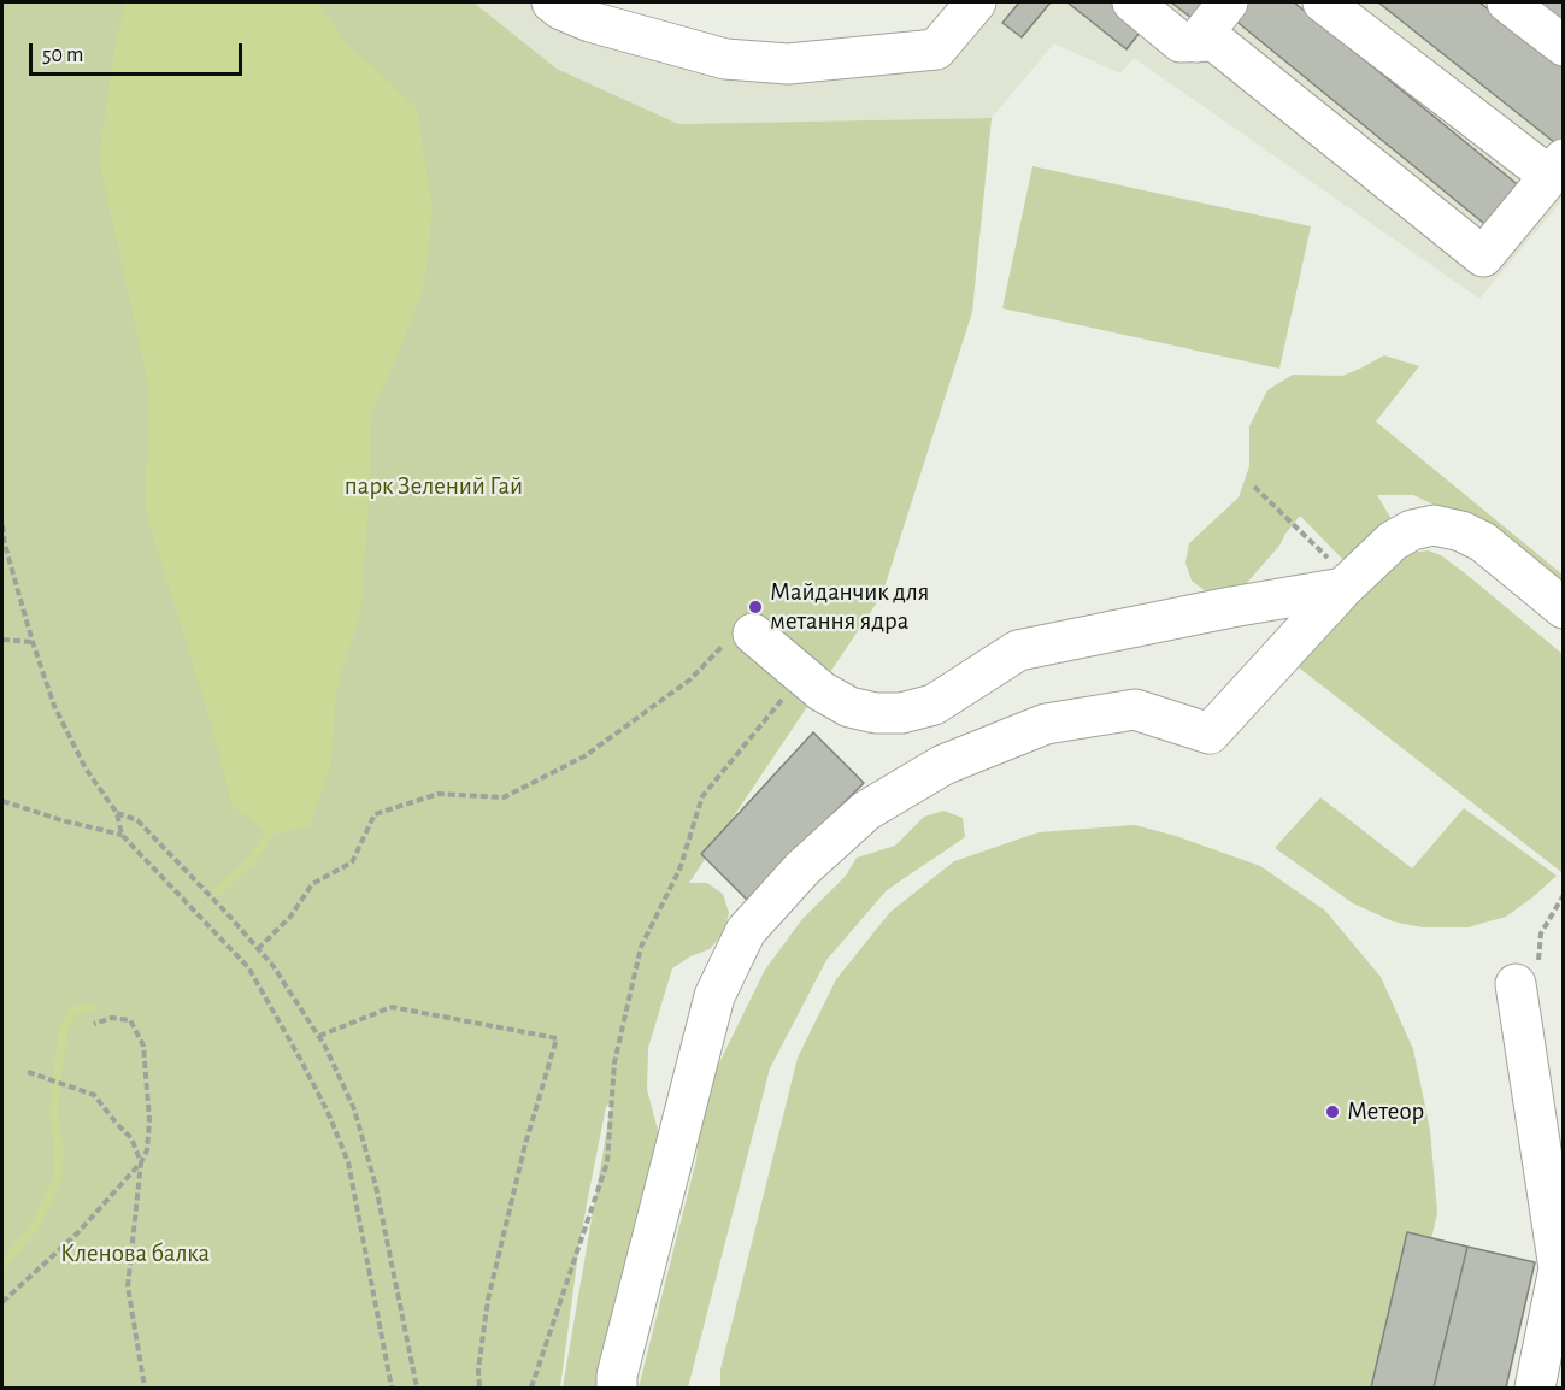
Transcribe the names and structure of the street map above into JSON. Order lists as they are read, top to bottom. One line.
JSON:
{"parks":["парк Зелений Гай","Кленова балка"],"places":["Майданчик для метання ядра","Метеор"],"scale_bar":"50 m"}
